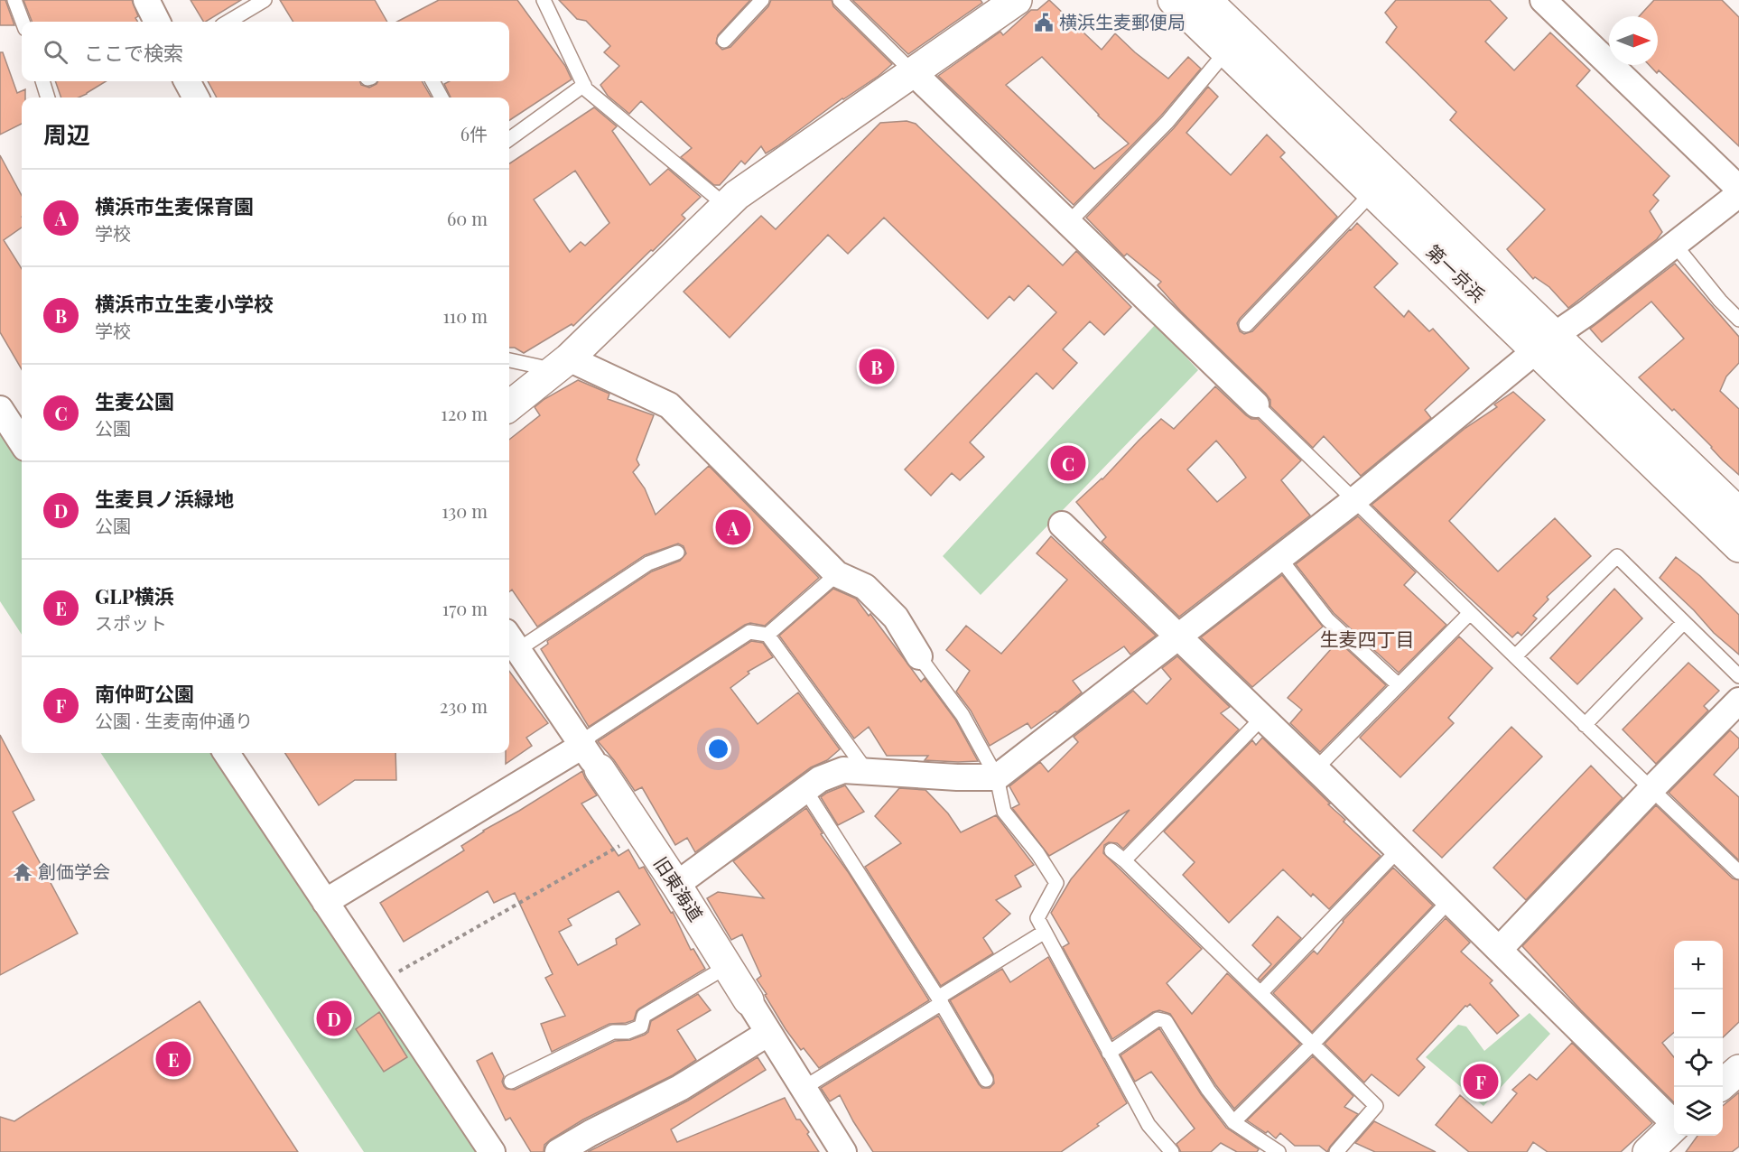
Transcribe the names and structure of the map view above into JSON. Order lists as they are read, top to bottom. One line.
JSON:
{"streets":{"main road":["第一京浜","旧東海道"]},"districts":["生麦四丁目"],"places":{"public building":["横浜生麦郵便局"],"temple":["創価学会"]},"north":"right","page":{"search":"ここで検索","heading":["周辺","6件"],"list":[{"mark":"A","name":"横浜市生麦保育園","note":"学校","value":"60 m"},{"mark":"B","name":"横浜市立生麦小学校","note":"学校","value":"110 m"},{"mark":"C","name":"生麦公園","note":"公園","value":"120 m"},{"mark":"D","name":"生麦貝ノ浜緑地","note":"公園","value":"130 m"},{"mark":"E","name":"GLP横浜","note":"スポット","value":"170 m"},{"mark":"F","name":"南仲町公園","note":"公園 · 生麦南仲通り","value":"230 m"}],"pins":["B","C","A","D","E","F"],"map_buttons":["+","−"]}}
